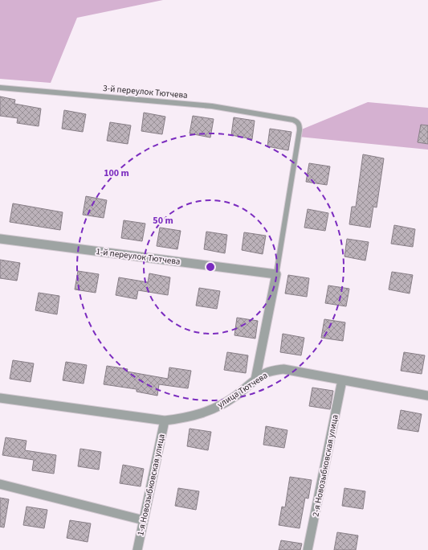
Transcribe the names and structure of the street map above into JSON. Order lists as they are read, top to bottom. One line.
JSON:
{"streets":{"street":["1-й переулок Тютчева","улица Тютчева","2-я Новозыбковская улица","1-я Новозыбковская улица"],"lane":["3-й переулок Тютчева"]},"crossings":[["3-й переулок Тютчева","1-й переулок Тютчева"],["улица Тютчева","2-я Новозыбковская улица"],["улица Тютчева","1-я Новозыбковская улица"]],"rings":["100 m","50 m"]}
